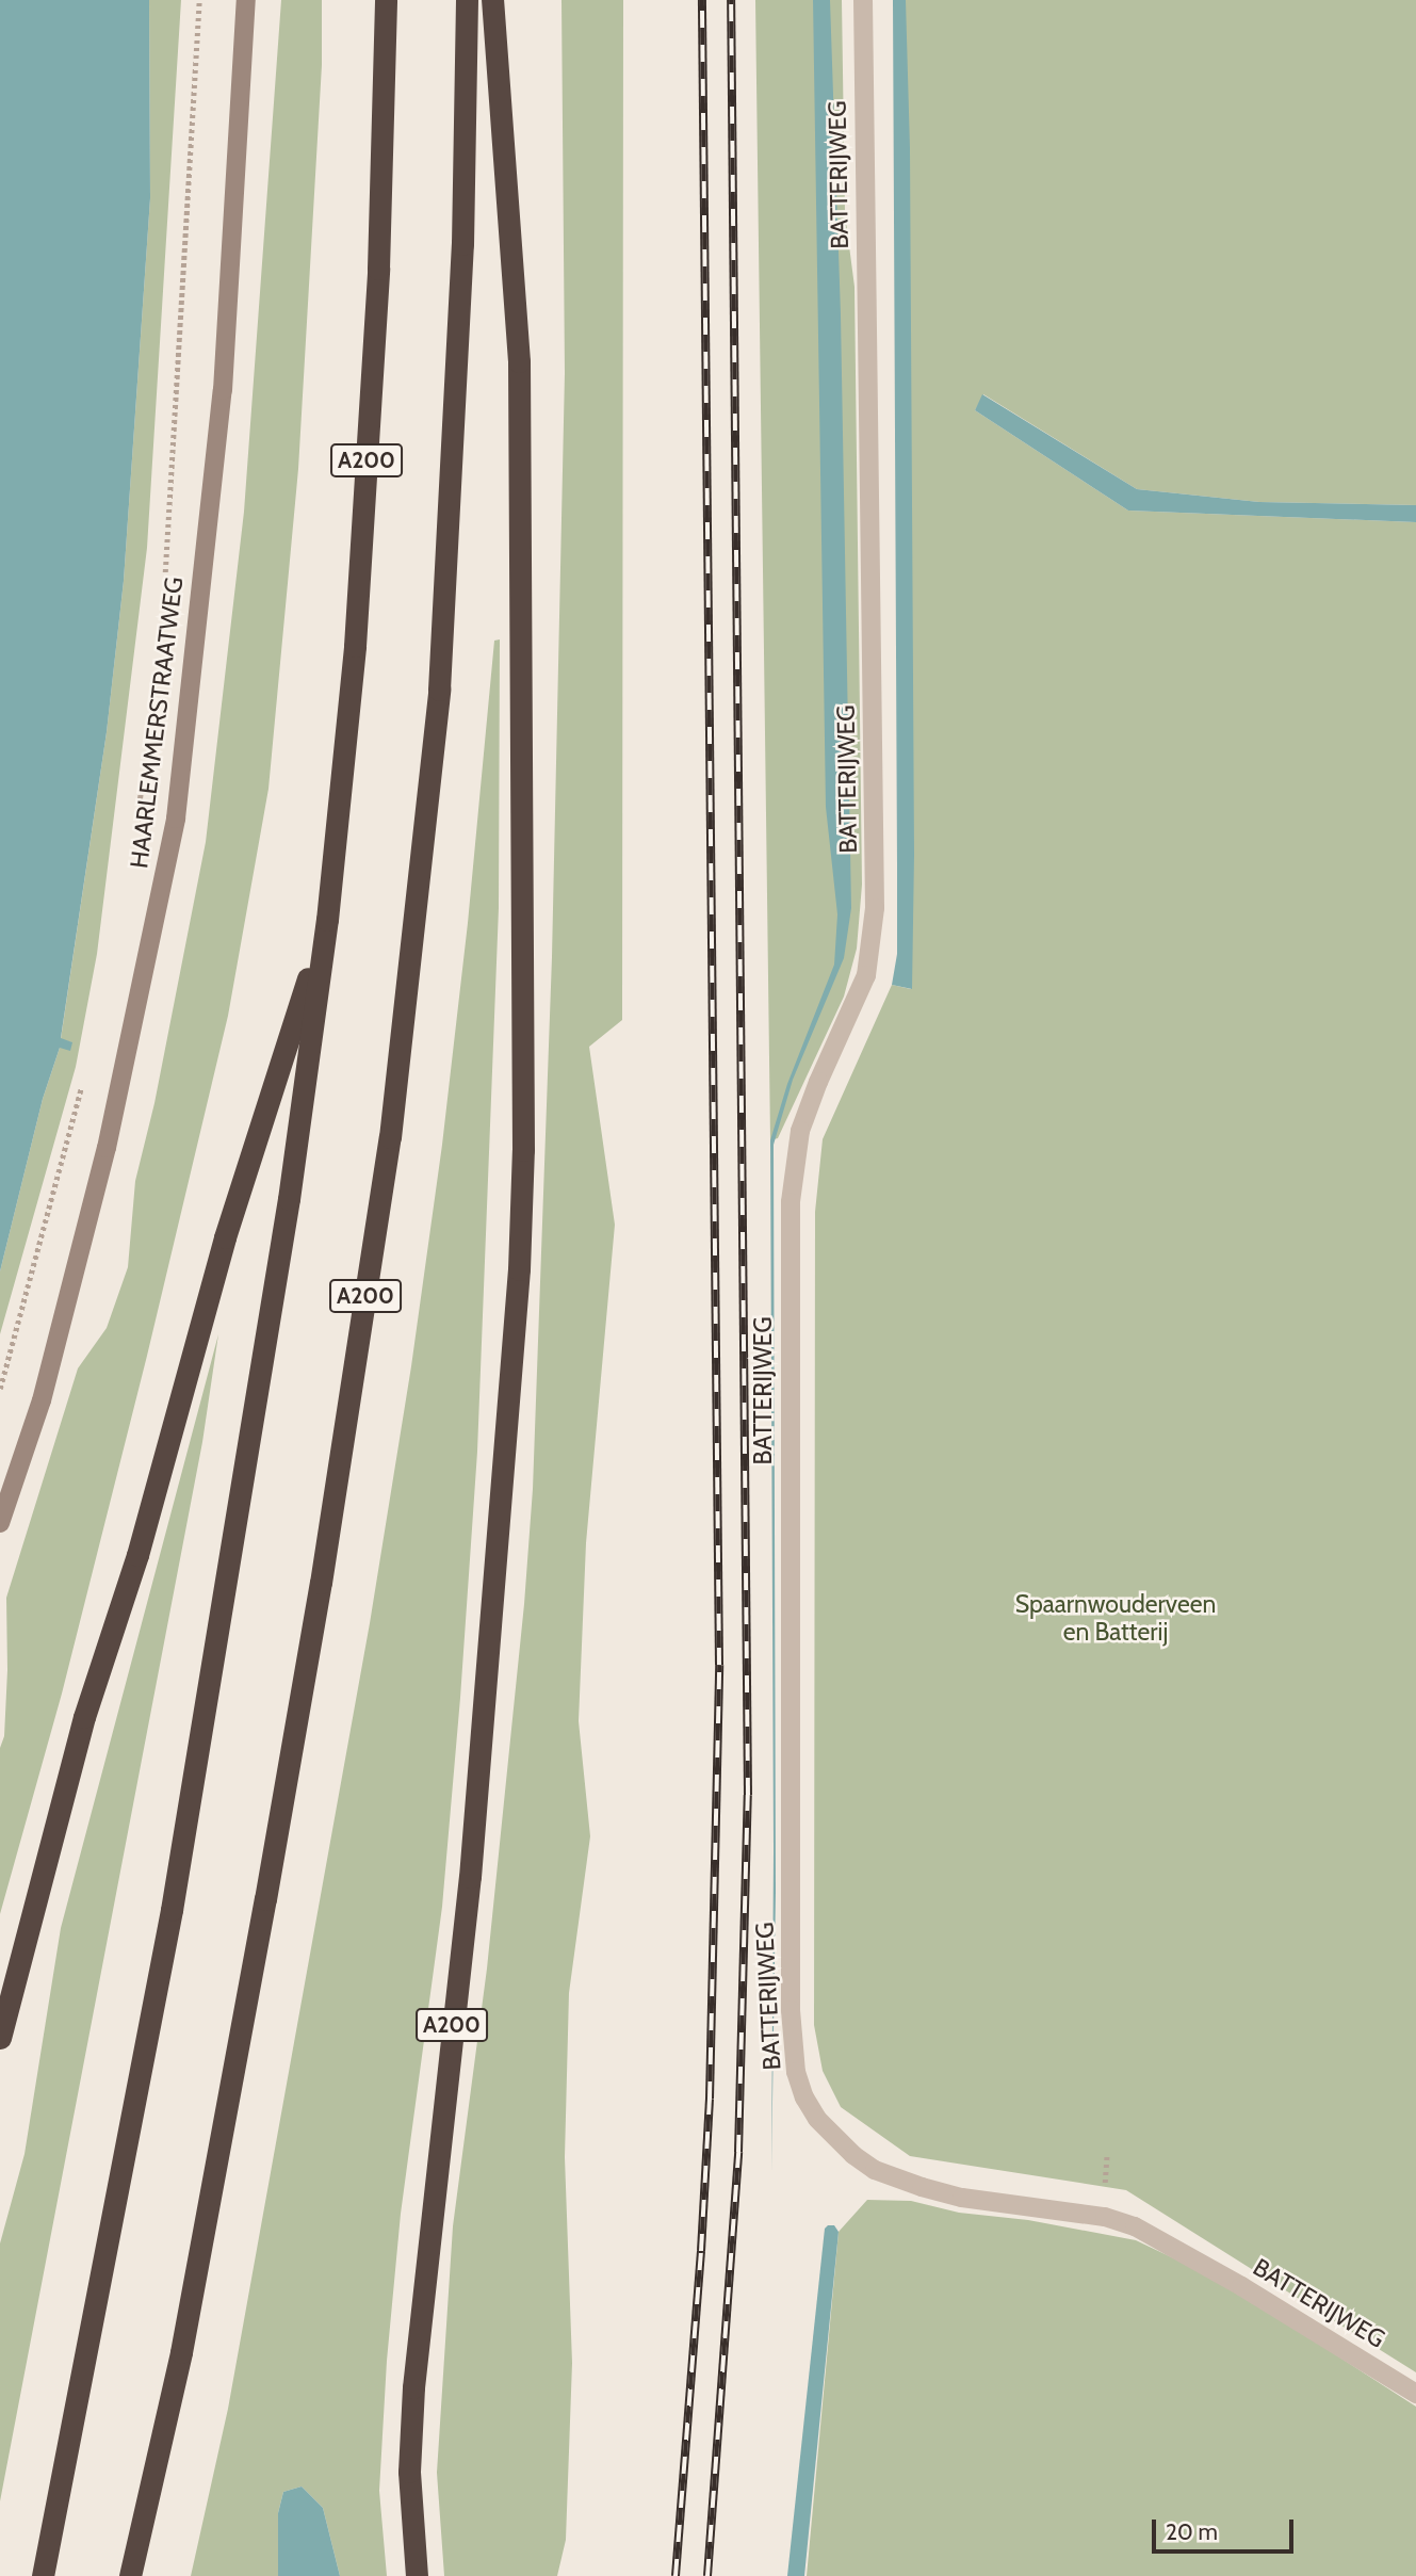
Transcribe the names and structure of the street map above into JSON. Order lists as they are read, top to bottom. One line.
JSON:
{"streets":{"highway":["A200"],"main road":["HAARLEMMERSTRAATWEG"],"street":["BATTERIJWEG"]},"parks":["Spaarnwouderveen en Batterij"],"scale_bar":"20 m"}
